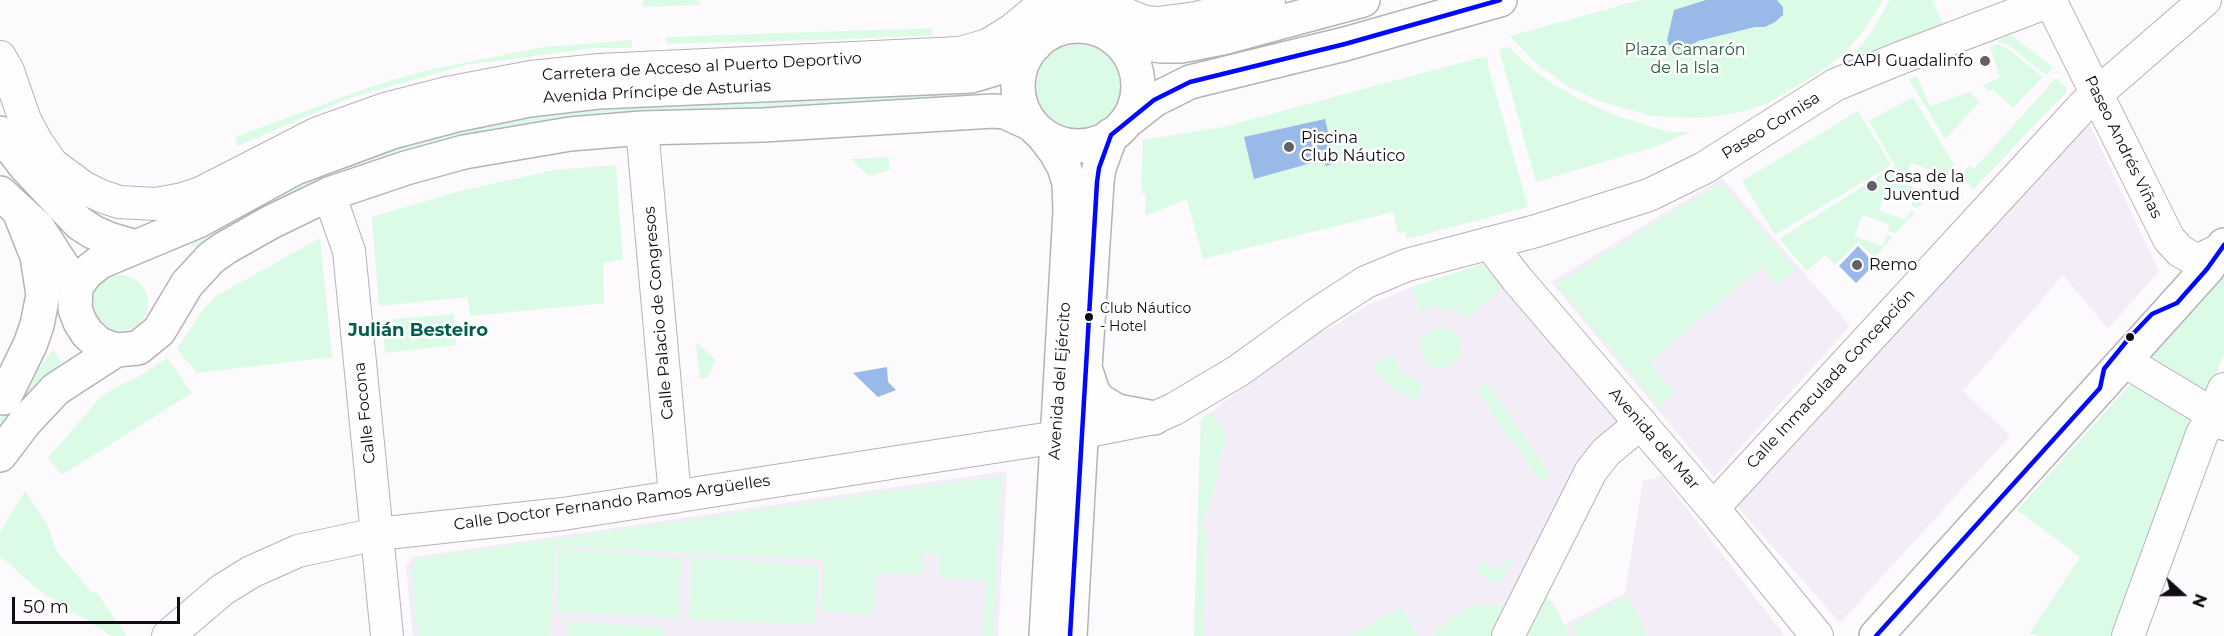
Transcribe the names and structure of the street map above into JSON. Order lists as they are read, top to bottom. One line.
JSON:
{"streets":{"main road":["Avenida Príncipe de Asturias","Avenida del Ejército"],"street":["Carretera de Acceso al Puerto Deportivo","Paseo Cornisa","Paseo Andrés Viñas","Calle Palacio de Congresos","Calle Inmaculada Concepción","Calle Focona","Avenida del Mar","Calle Doctor Fernando Ramos Argüelles"]},"crossings":[["Avenida Príncipe de Asturias","Avenida del Ejército"],["Paseo Cornisa","Paseo Andrés Viñas"],["Paseo Cornisa","Avenida del Mar"],["Paseo Cornisa","Calle Doctor Fernando Ramos Argüelles"],["Paseo Andrés Viñas","Calle Inmaculada Concepción"],["Calle Palacio de Congresos","Calle Doctor Fernando Ramos Argüelles"],["Calle Inmaculada Concepción","Avenida del Mar"],["Avenida del Ejército","Calle Doctor Fernando Ramos Argüelles"],["Calle Focona","Calle Doctor Fernando Ramos Argüelles"]],"districts":["Julián Besteiro"],"parks":["Plaza Camarón de la Isla"],"places":["CAPI Guadalinfo","Piscina Club Náutico","Casa de la Juventud","Remo","Club Náutico - Hotel"],"scale_bar":"50 m","north":"right"}
